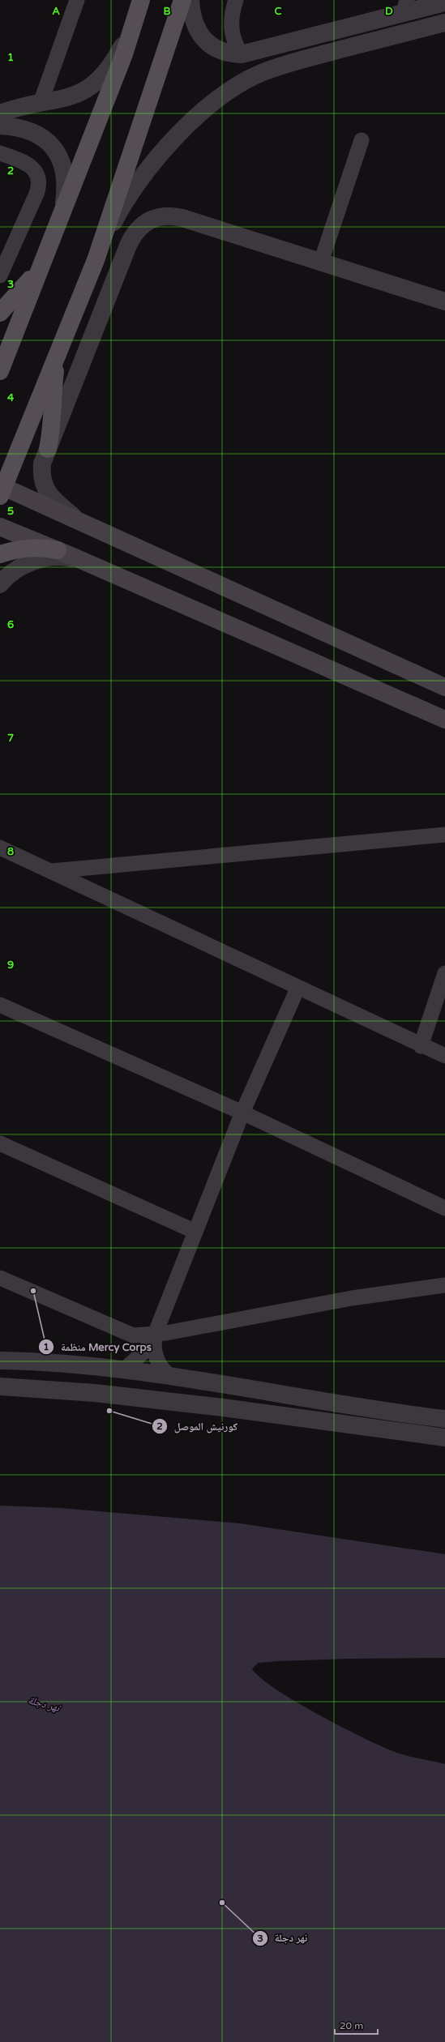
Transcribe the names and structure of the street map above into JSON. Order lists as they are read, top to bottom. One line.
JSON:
{"water":["نهر دجلة"],"places":["منظمة Mercy Corps","كورنيش الموصل","نهر دجلة"],"scale_bar":"20 m","grid":{"columns":["A","B","C","D"],"rows":["1","2","3","4","5","6","7","8","9"]}}
